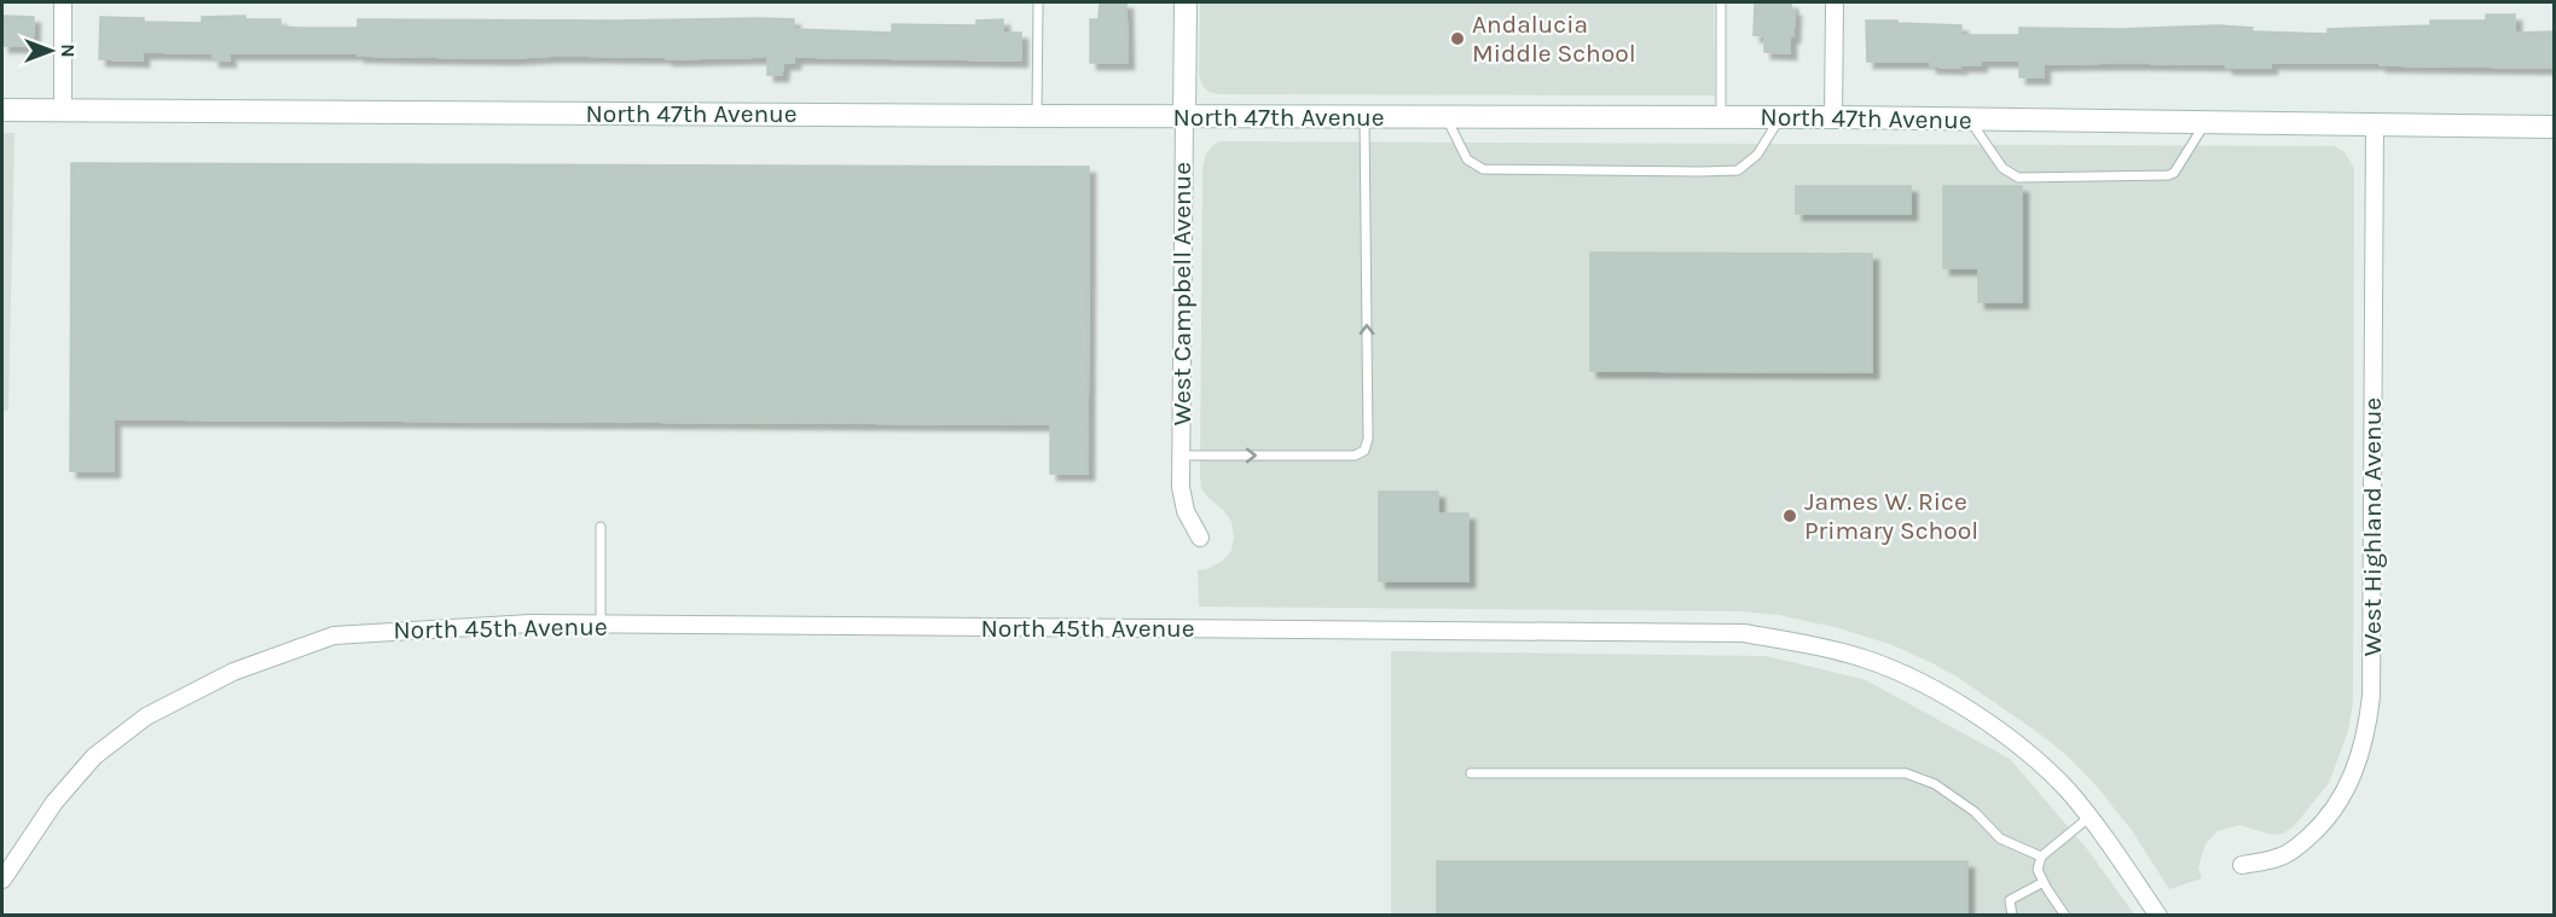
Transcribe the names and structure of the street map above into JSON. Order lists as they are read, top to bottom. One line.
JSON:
{"streets":{"street":["North 47th Avenue","West Campbell Avenue","West Highland Avenue","North 45th Avenue"]},"crossings":[["North 47th Avenue","West Campbell Avenue"],["North 47th Avenue","West Highland Avenue"]],"places":["Andalucia Middle School","James W. Rice Primary School"],"north":"right"}
